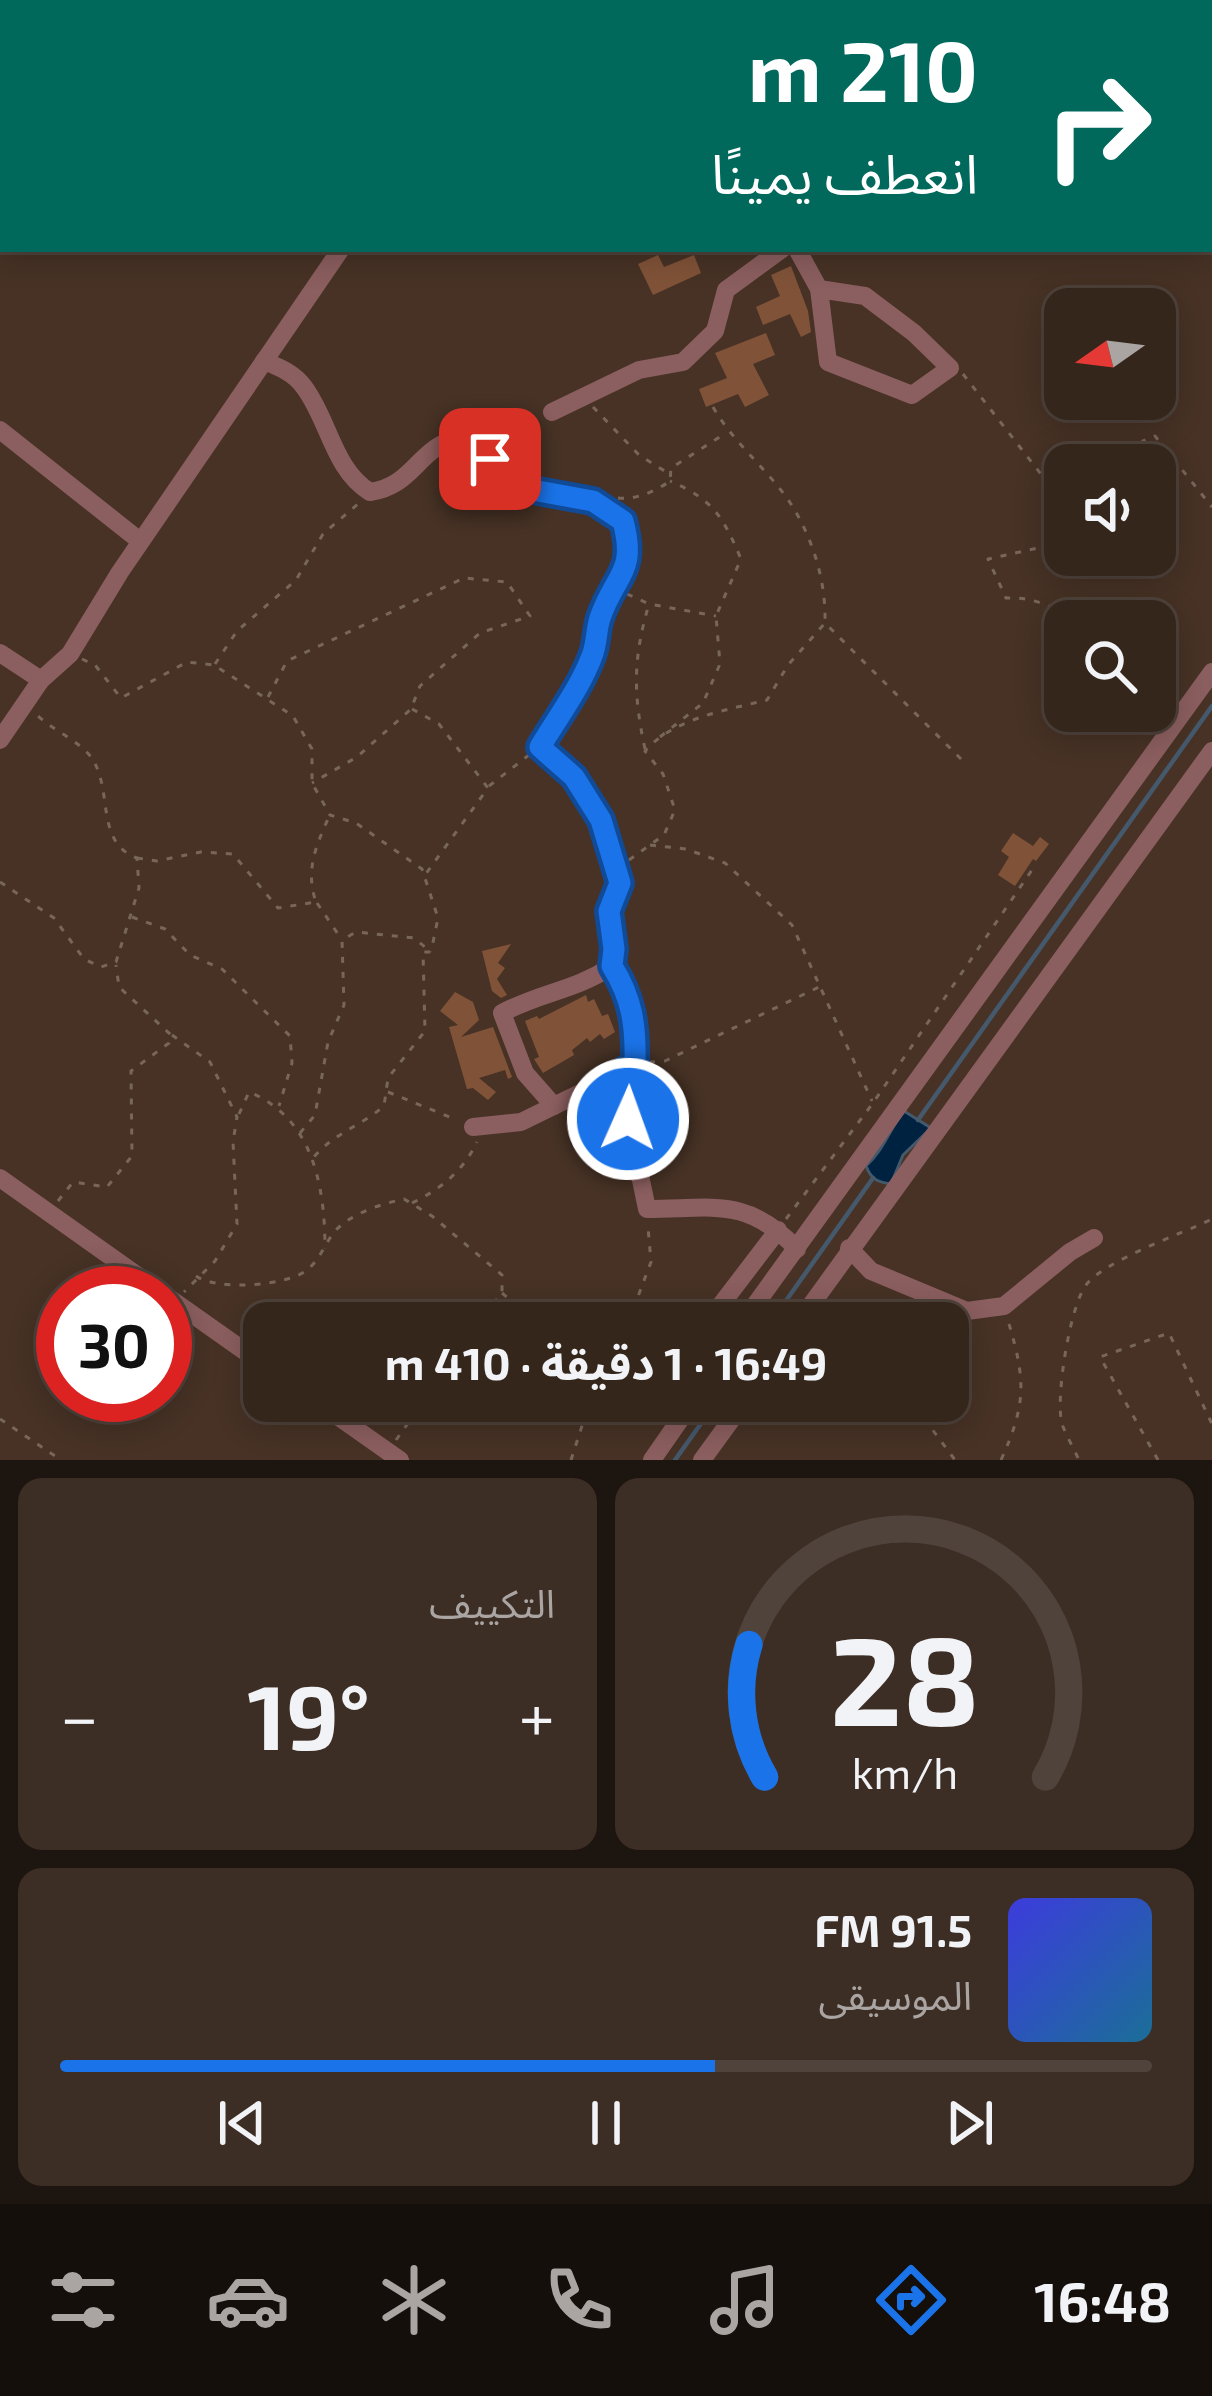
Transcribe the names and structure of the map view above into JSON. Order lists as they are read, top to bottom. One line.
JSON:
{"north":"left","page":{"turn":["210 m","انعطف يمينًا"],"limit":"30","trip":"16:49 · 1 دقيقة · 410 m","tile":"التكييف","heat":["−","19°","+"],"song":["91.5 FM","الموسيقى"],"tabs":"16:48","gauge":["28","km/h"]}}
